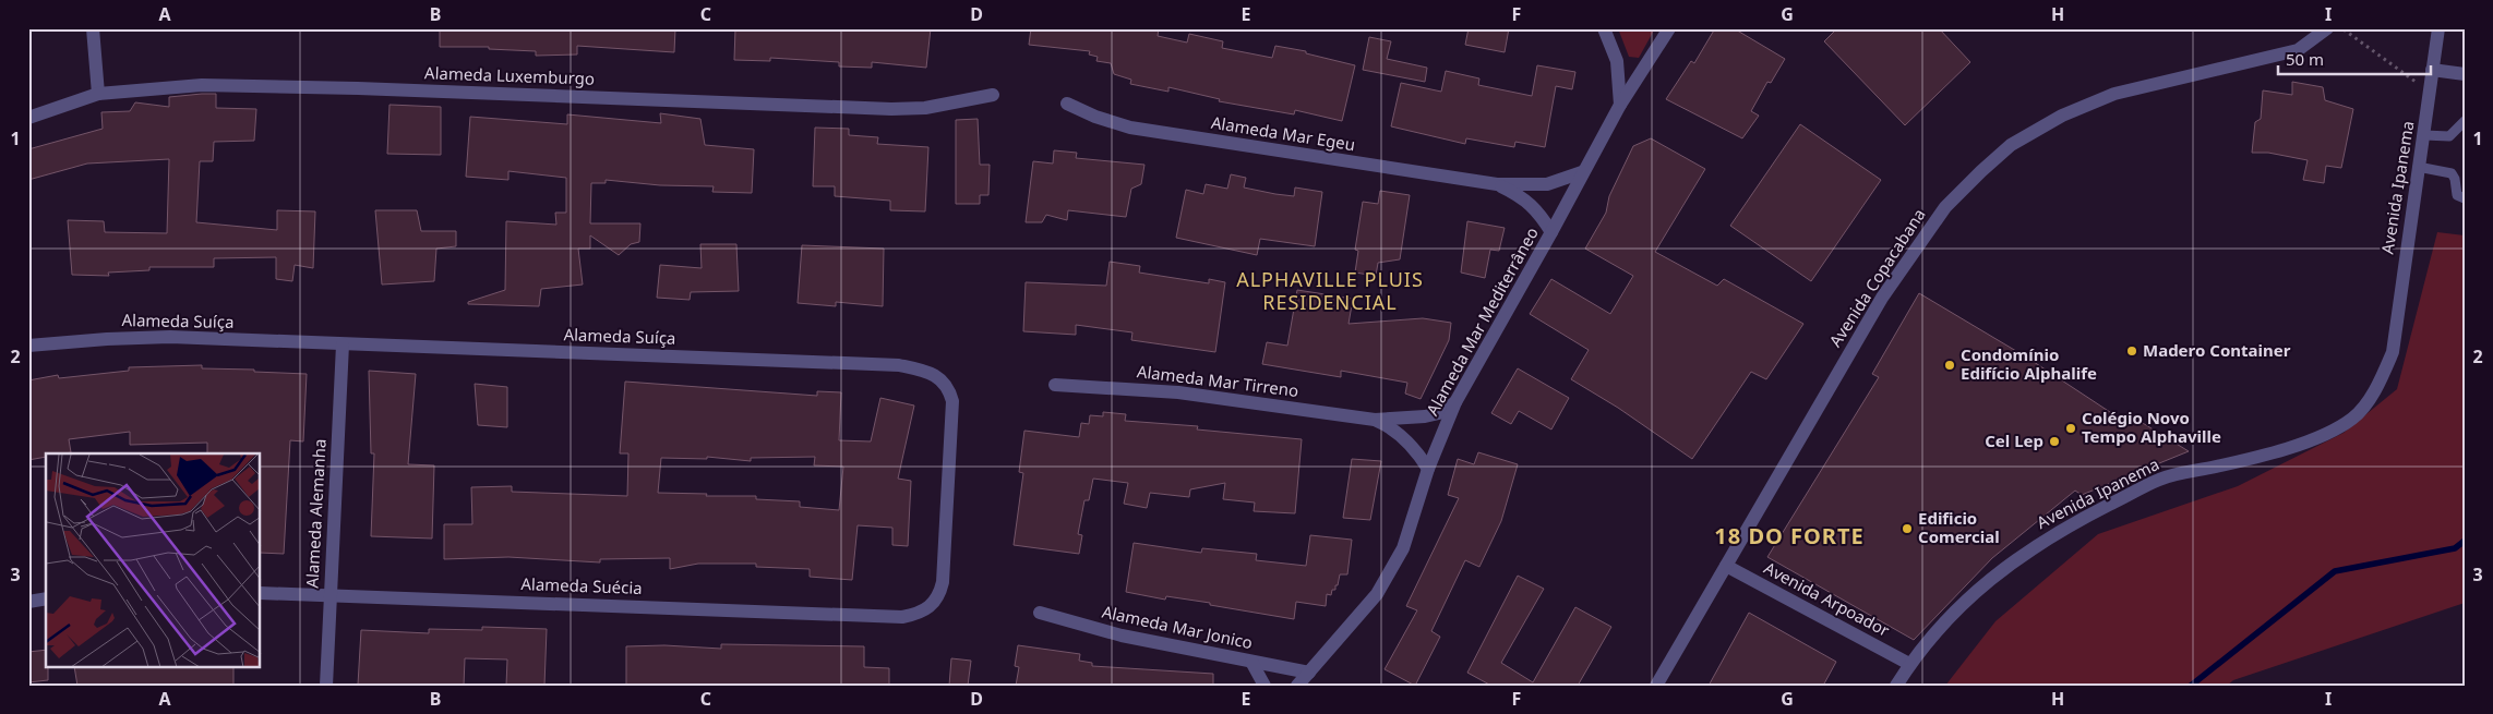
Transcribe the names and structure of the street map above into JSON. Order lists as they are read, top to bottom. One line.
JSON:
{"streets":{"street":["Alameda Luxemburgo","Alameda Mar Egeu","Avenida Ipanema","Avenida Copacabana","Alameda Suíça","Alameda Mar Mediterrâneo","Alameda Mar Tirreno","Alameda Alemanha","Alameda Suécia","Avenida Arpoador","Alameda Mar Jonico"]},"crossings":[["Alameda Mar Egeu","Alameda Mar Mediterrâneo"],["Avenida Ipanema","Avenida Arpoador"],["Avenida Copacabana","Avenida Arpoador"],["Alameda Suíça","Alameda Alemanha"],["Alameda Suíça","Alameda Suécia"],["Alameda Mar Mediterrâneo","Alameda Mar Tirreno"],["Alameda Mar Mediterrâneo","Alameda Mar Jonico"],["Alameda Alemanha","Alameda Suécia"]],"districts":["ALPHAVILLE PLUIS RESIDENCIAL","18 DO FORTE"],"places":["Madero Container","Condomínio Edifício Alphalife","Colégio Novo Tempo Alphaville","Cel Lep","Edificio Comercial"],"scale_bar":"50 m","grid":{"columns":["A","B","C","D","E","F","G","H","I"],"rows":["1","2","3"]}}
